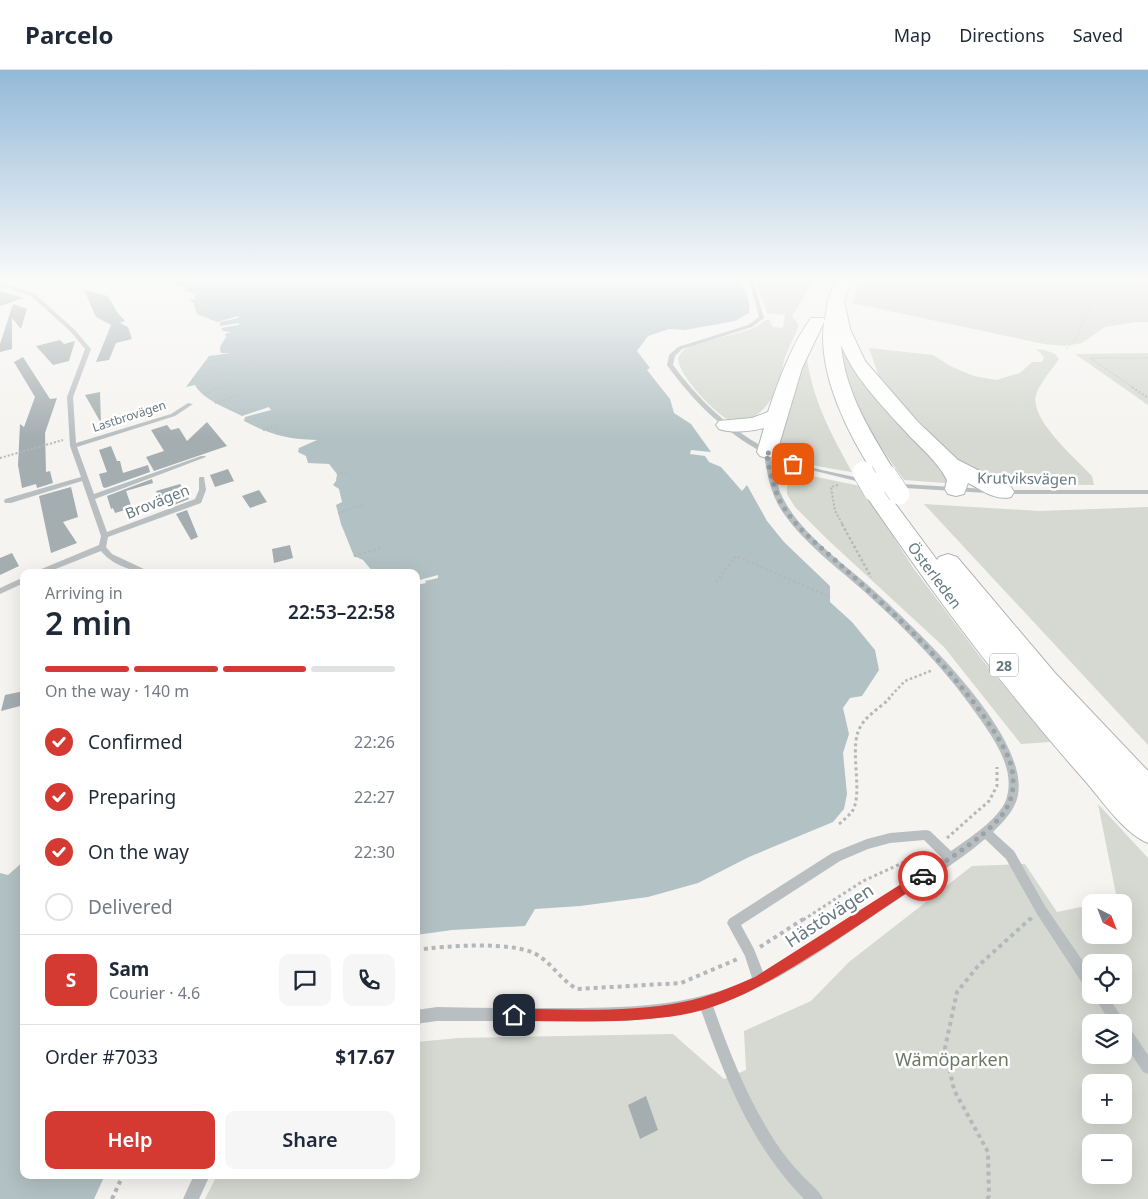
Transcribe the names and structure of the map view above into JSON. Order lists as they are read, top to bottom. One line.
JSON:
{"streets":{"highway":["Österleden","28"],"street":["Lastbrovägen","Krutviksvägen","Brovägen","Hästövägen"]},"crossings":[["Krutviksvägen","Österleden"],["Krutviksvägen","Hästövägen"]],"parks":["Wämöparken"],"north":"bottom right","page":{"header":"Parcelo","nav":["Map","Directions","Saved"],"heading":["2 min","Arriving in","22:53–22:58"],"panel":["Sam","Courier · 4.6","Order #7033","$17.67"],"bar":"On the way · 140 m","list":[["Confirmed","22:26"],["Preparing","22:27"],["On the way","22:30"],"Delivered"],"map_buttons":["+","−"],"round":"S","buttons":["Help","Share"]}}
